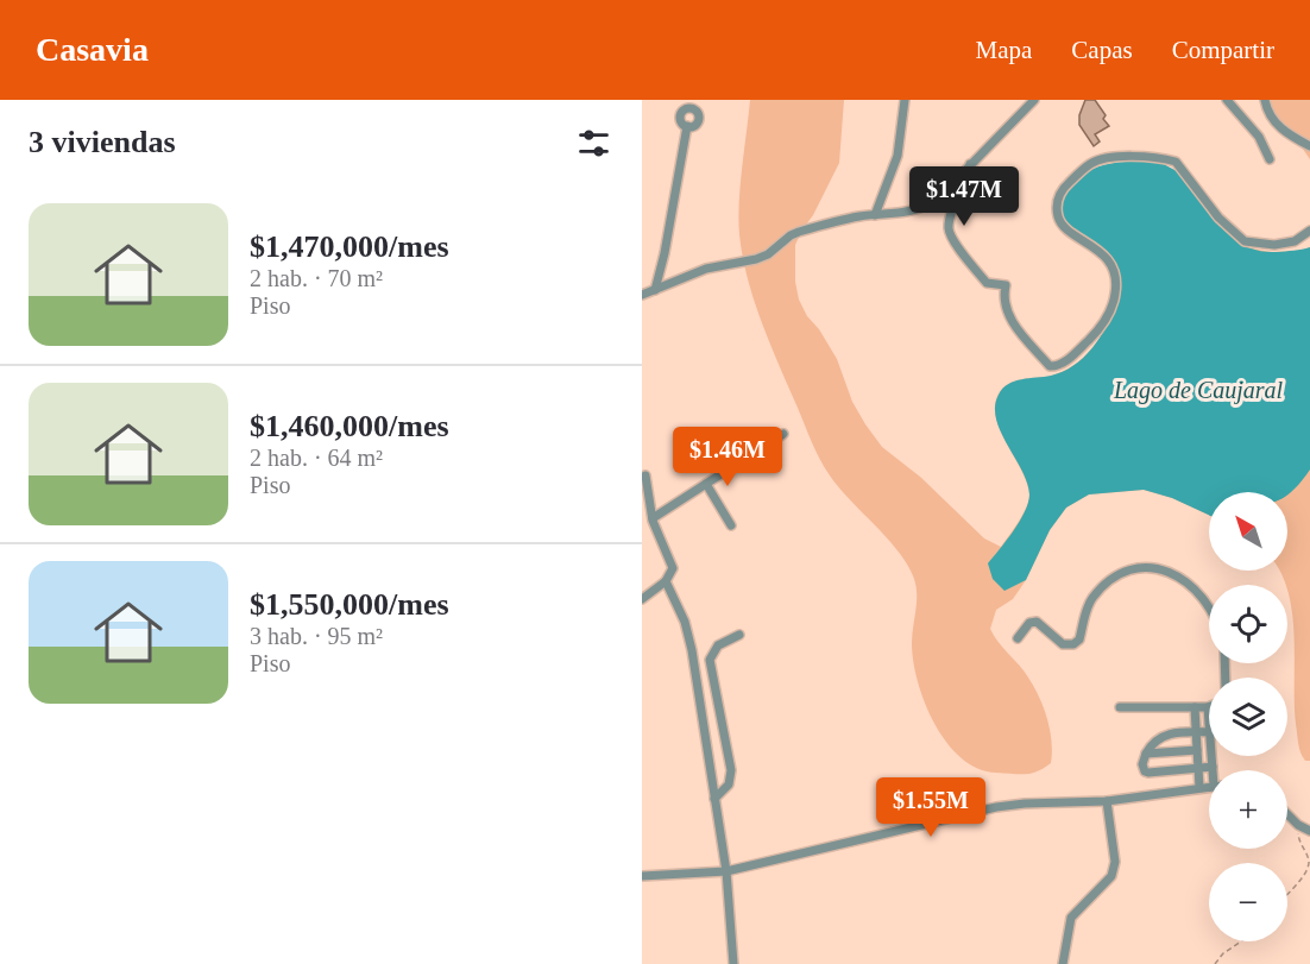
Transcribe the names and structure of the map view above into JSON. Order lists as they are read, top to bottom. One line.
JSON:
{"water":["Lago de Caujaral"],"north":"top left","page":{"header":"Casavia","nav":["Mapa","Capas","Compartir"],"heading":"3 viviendas","price":["$1.47M","$1.46M","$1.55M"],"list":[{"name":"$1,470,000/mes","note":"2 hab. · 70 m² · Piso"},{"name":"$1,460,000/mes","note":"2 hab. · 64 m² · Piso"},{"name":"$1,550,000/mes","note":"3 hab. · 95 m² · Piso"}],"map_buttons":["+","−"]}}
